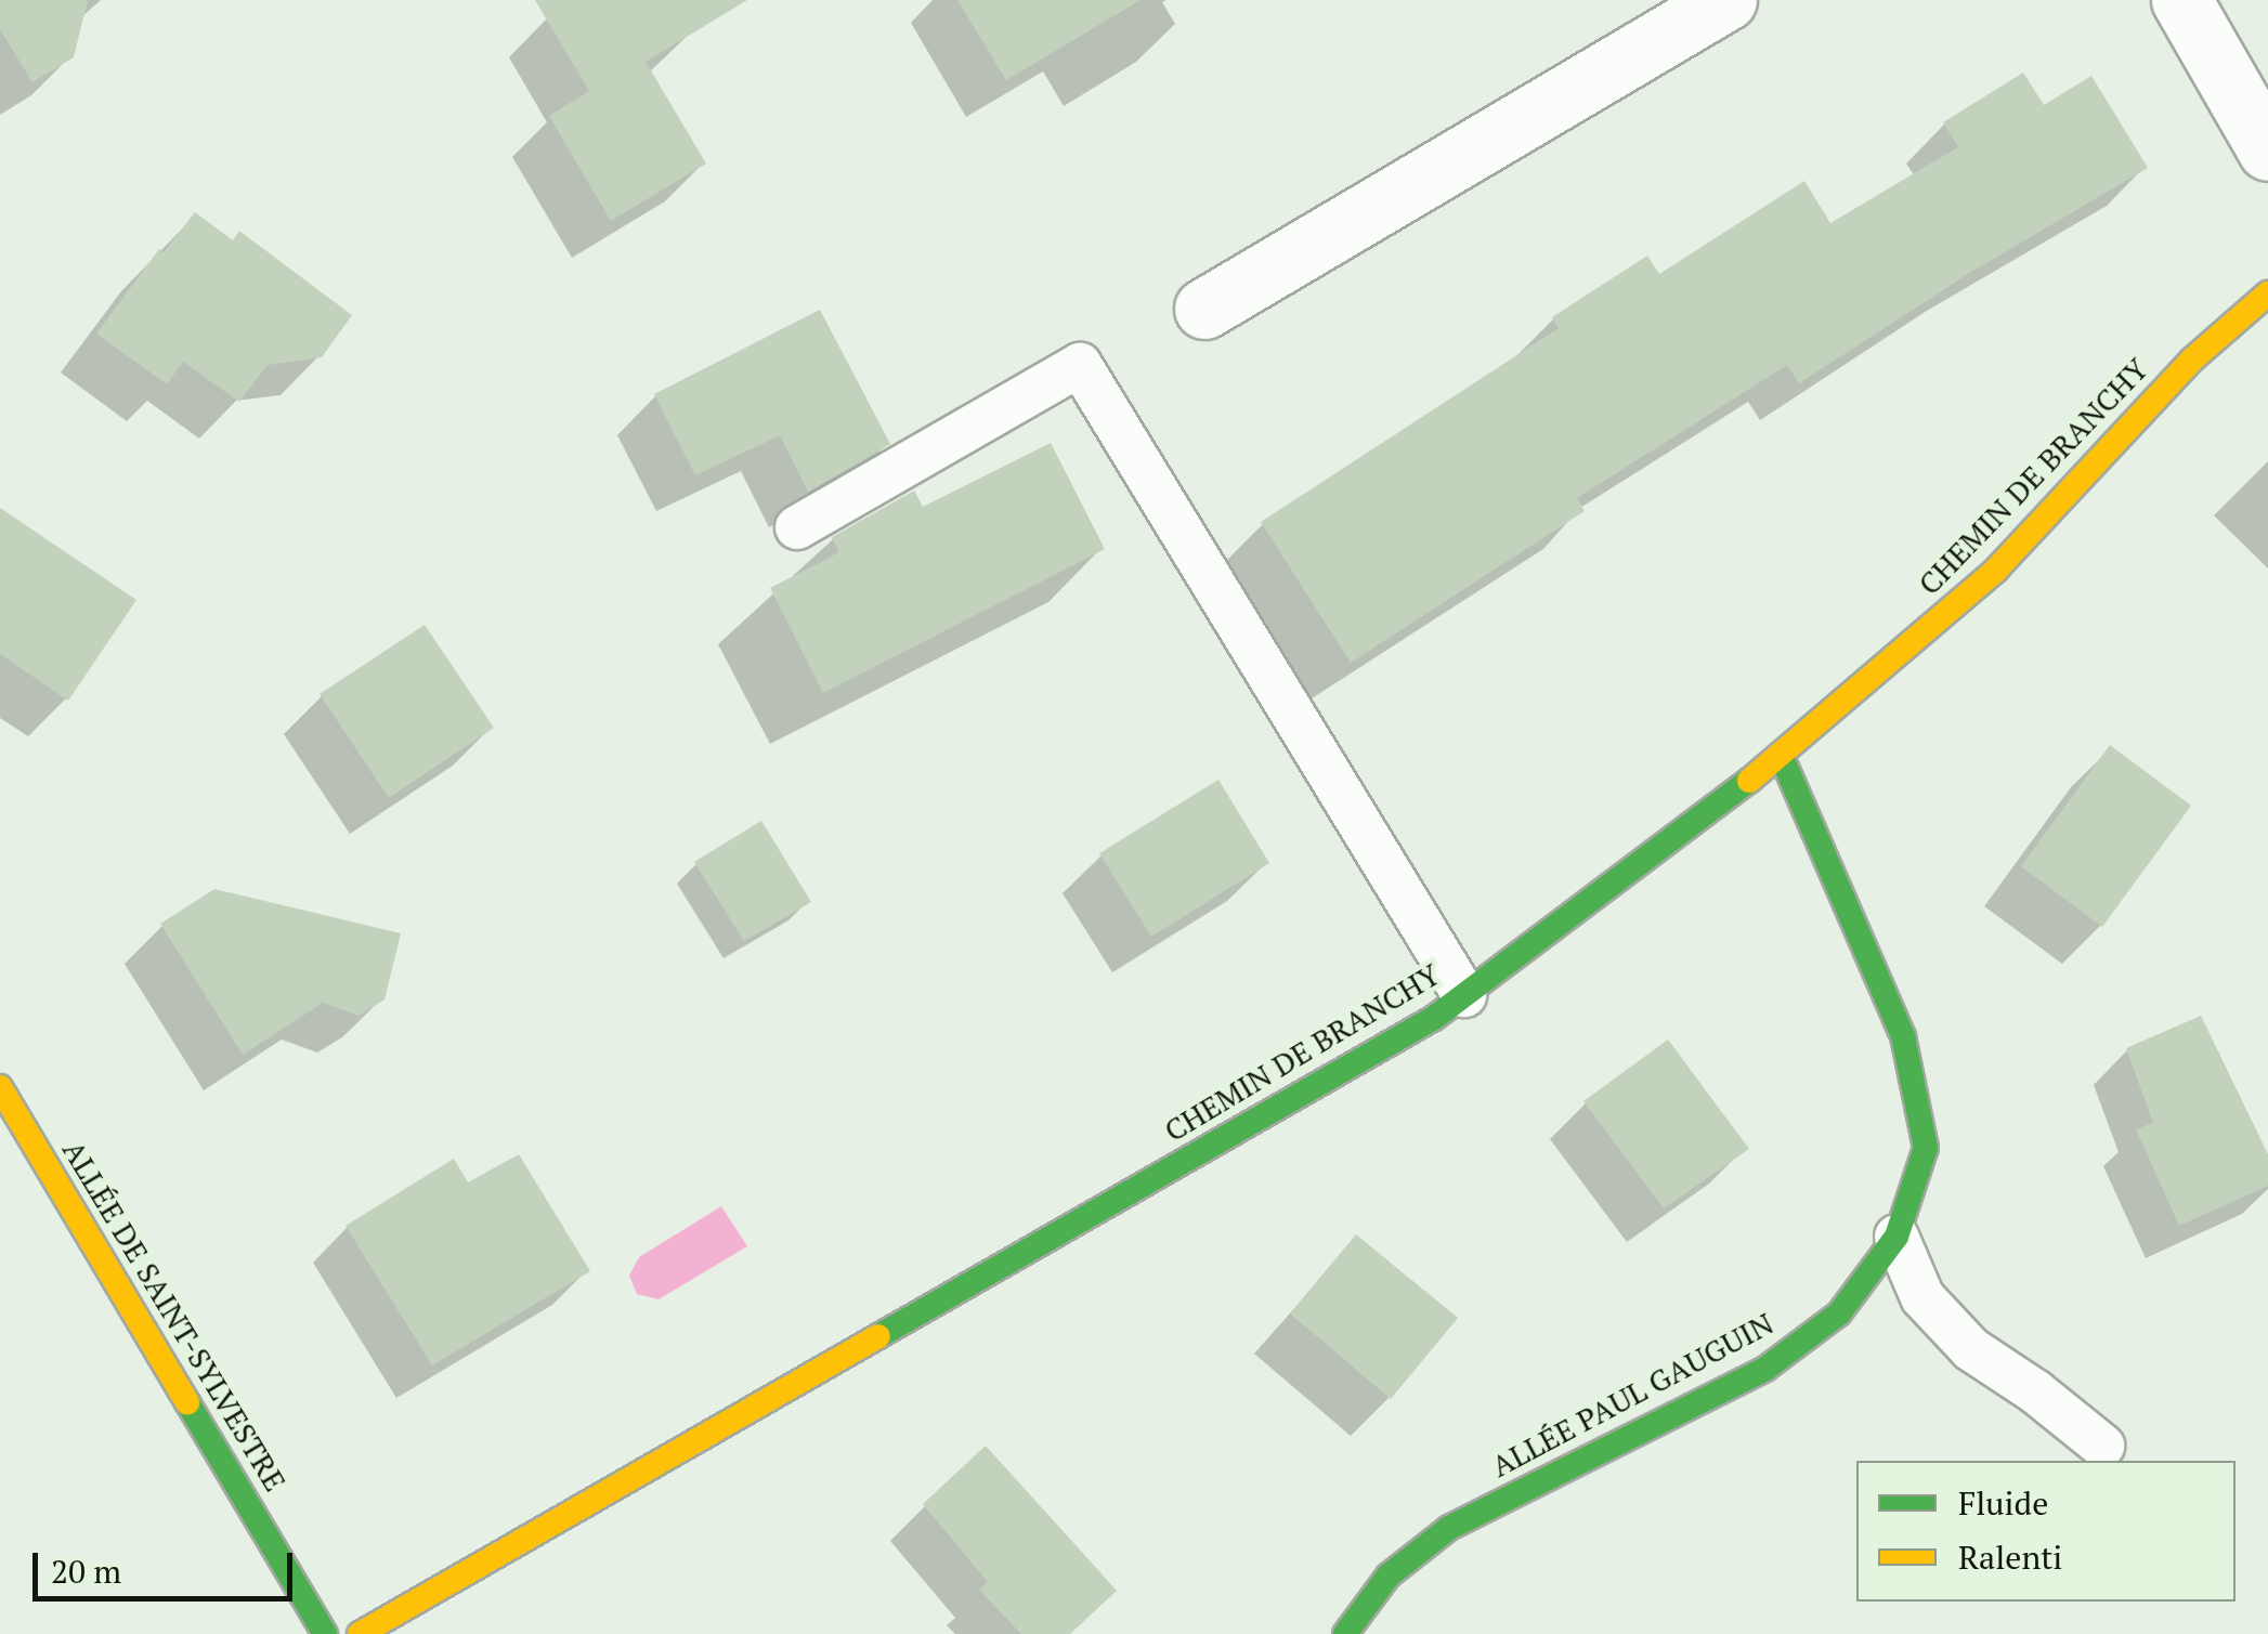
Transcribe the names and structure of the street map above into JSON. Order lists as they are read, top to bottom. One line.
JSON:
{"streets":{"street":["CHEMIN DE BRANCHY","ALLÉE DE SAINT-SYLVESTRE","ALLÉE PAUL GAUGUIN"]},"crossings":[["CHEMIN DE BRANCHY","ALLÉE PAUL GAUGUIN"]],"legend":["Fluide","Ralenti"],"scale_bar":"20 m"}
